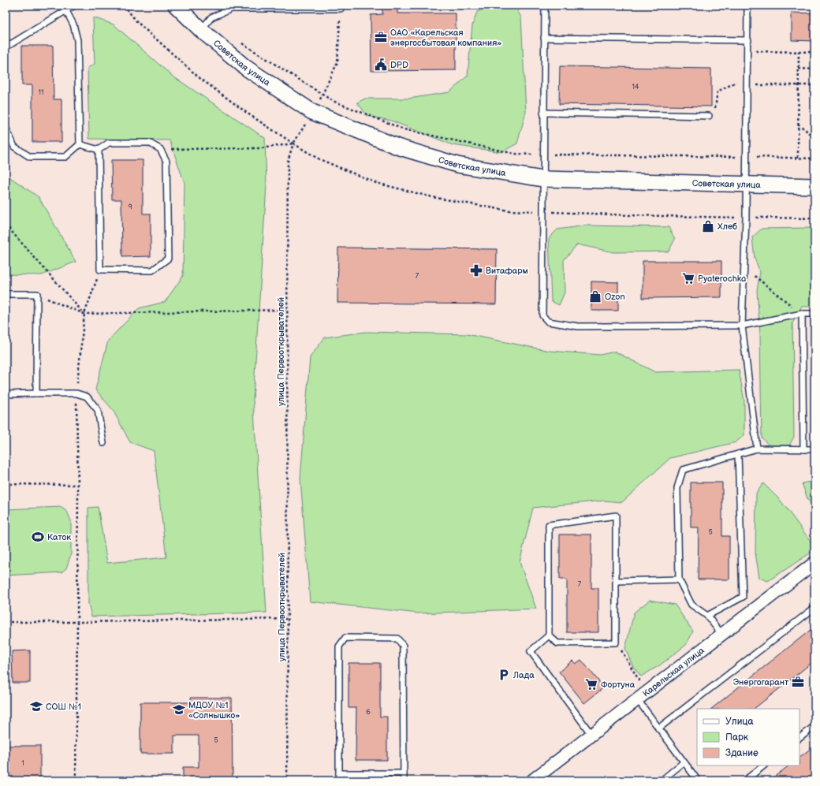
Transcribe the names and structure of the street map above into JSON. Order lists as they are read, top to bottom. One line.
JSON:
{"streets":{"street":["Советская улица","Карельская улица"],"path":["улица Первооткрывателей"]},"crossings":[["Советская улица","улица Первооткрывателей"]],"places":{"office":["ОАО «Карельская энергосбытовая компания»","Энергогарант"],"public building":["DPD"],"shop":["Хлеб","Ozon"],"pharmacy":["Витафарм"],"supermarket":["Pyaterochka","Фортуна"],"sports":["Каток"],"parking":["Лада"],"school or university":["СОШ №1","МДОУ №1 «Солнышко»"]},"house_numbers":["14","11","9","7","5","7","6","5","1"],"legend":["Улица","Парк","Здание"]}
